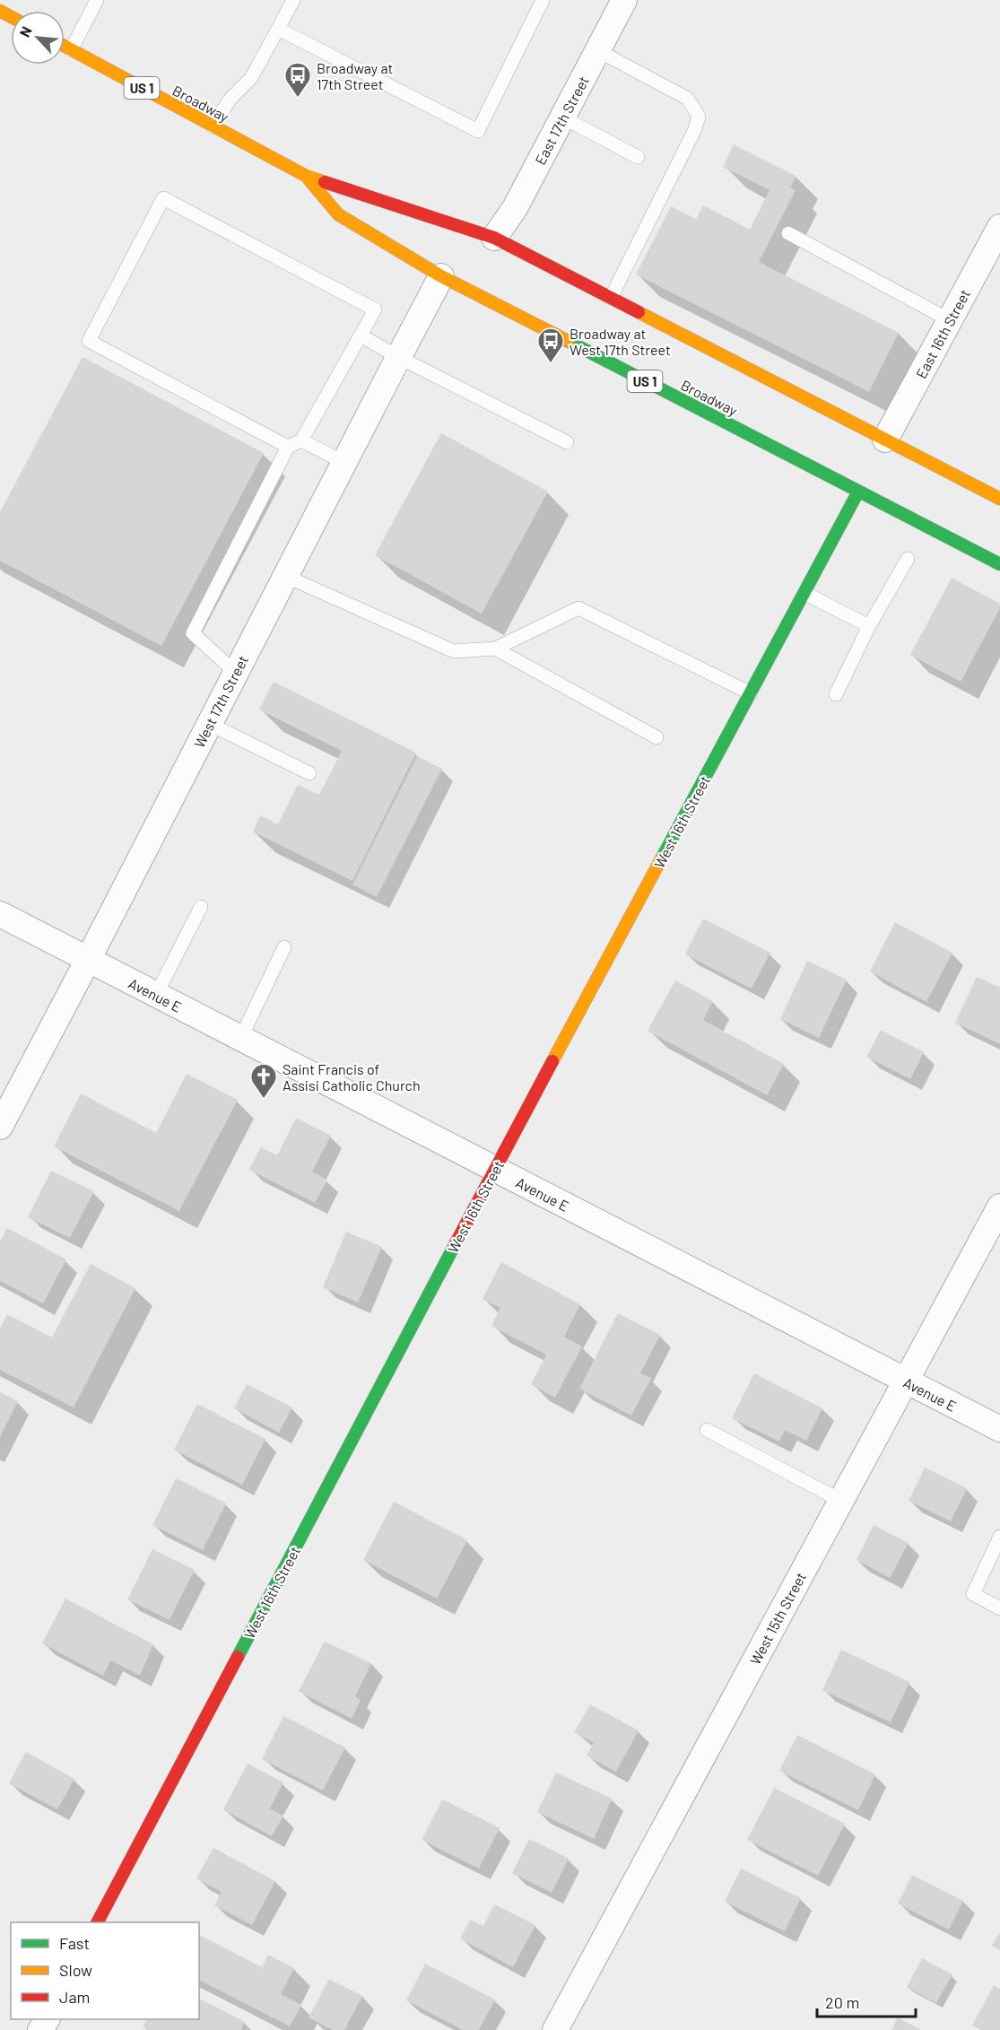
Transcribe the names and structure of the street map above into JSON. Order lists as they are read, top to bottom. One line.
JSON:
{"streets":{"main road":["US 1","Broadway","West 16th Street"],"street":["East 17th Street","East 16th Street","West 17th Street","Avenue E","West 15th Street"]},"crossings":[["Broadway","East 17th Street"],["Broadway","East 16th Street"],["Broadway","West 17th Street"],["Broadway","West 16th Street"],["West 17th Street","Avenue E"],["West 16th Street","Avenue E"],["Avenue E","West 15th Street"]],"places":{"bus stop":["Broadway at 17th Street","Broadway at West 17th Street"],"church":["Saint Francis of Assisi Catholic Church"]},"legend":["Fast","Slow","Jam"],"scale_bar":"20 m","north":"top left"}
